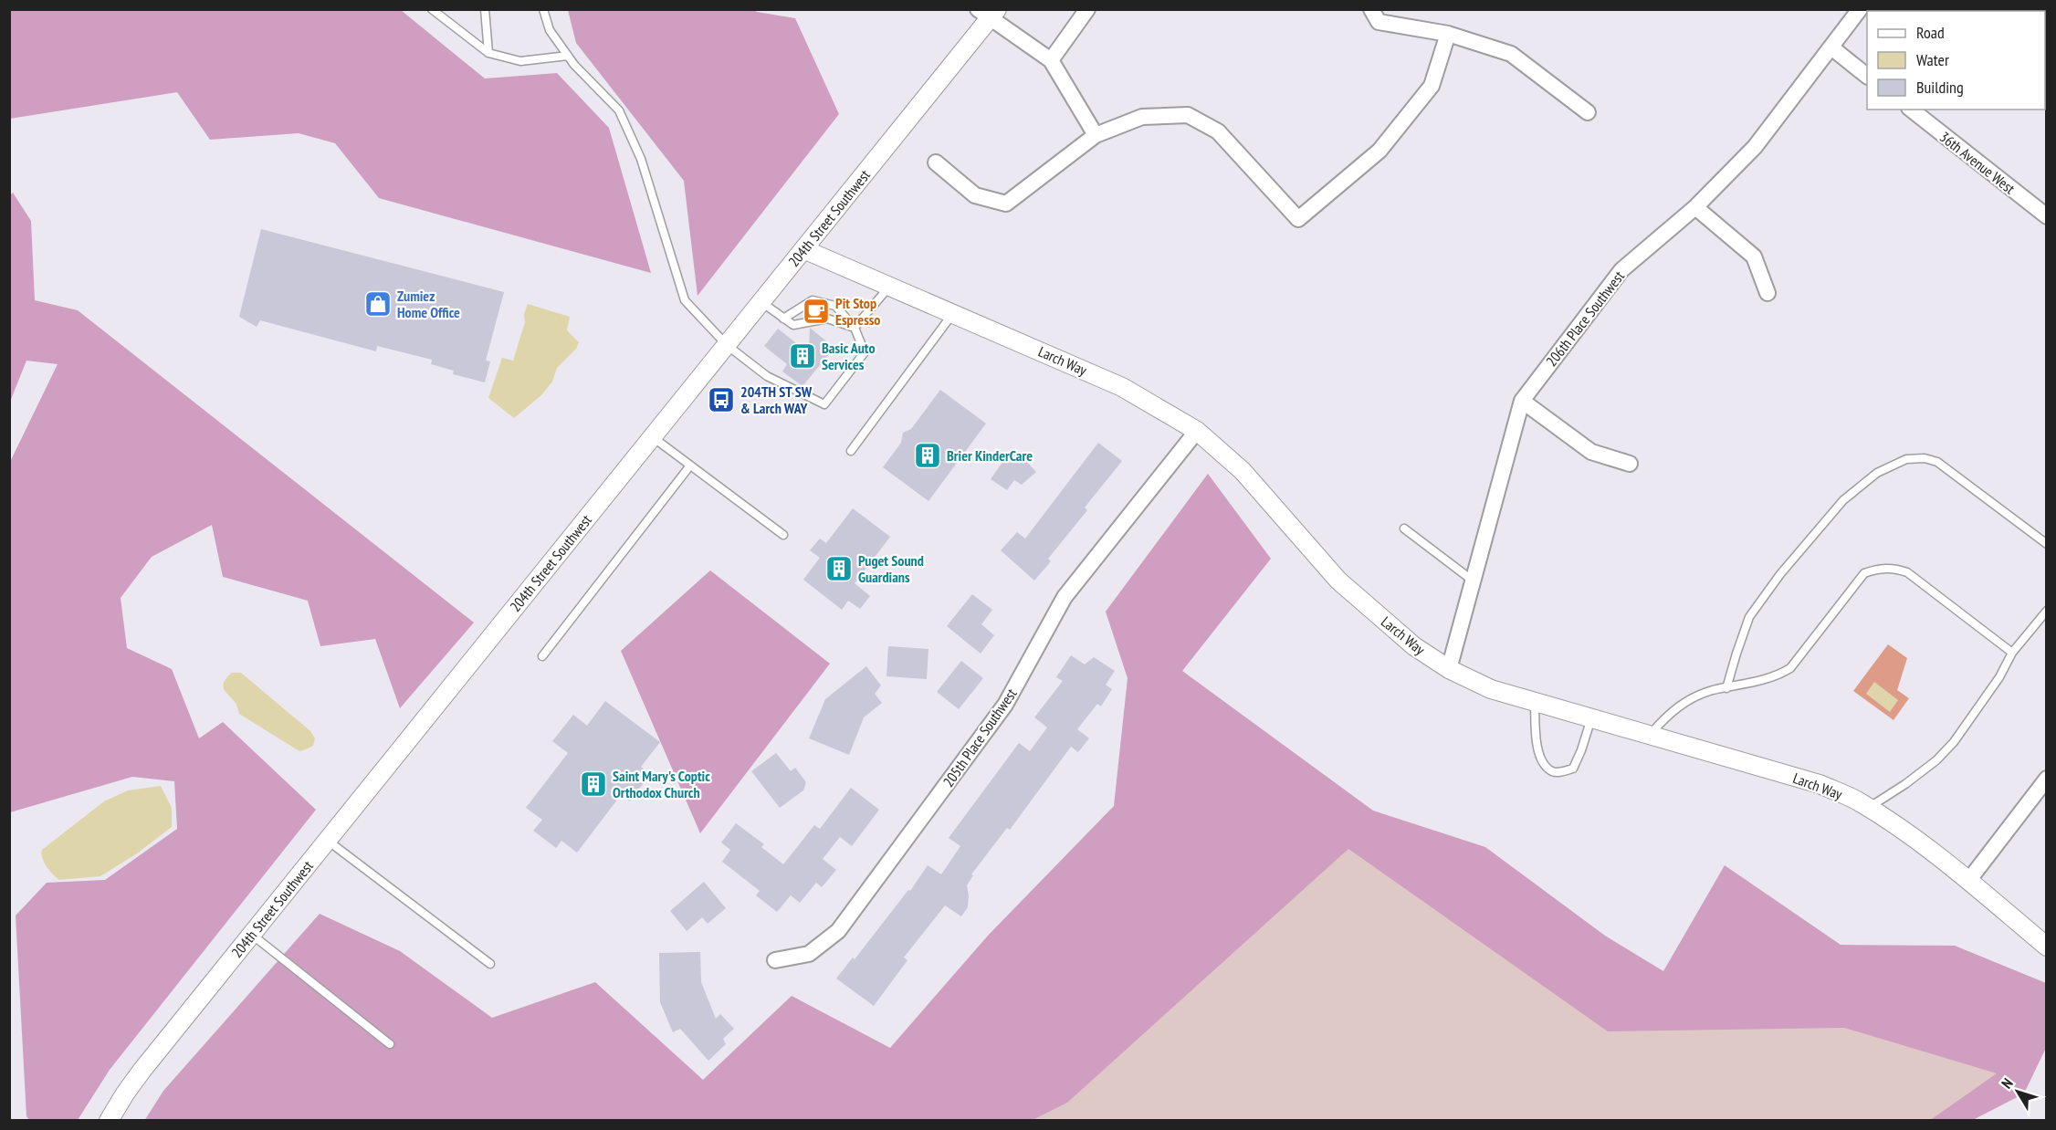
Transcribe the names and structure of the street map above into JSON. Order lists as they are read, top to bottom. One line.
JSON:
{"streets":{"street":["36th Avenue West","204th Street Southwest","206th Place Southwest","Larch Way","205th Place Southwest"]},"crossings":[["204th Street Southwest","Larch Way"],["206th Place Southwest","Larch Way"],["Larch Way","205th Place Southwest"]],"places":{"shop":["Zumiez Home Office"],"cafe":["Pit Stop Espresso"],"building":["Basic Auto Services","Brier KinderCare","Puget Sound Guardians","Saint Mary's Coptic Orthodox Church"],"bus stop":["204TH ST SW & Larch WAY"]},"legend":["Road","Water","Building"],"north":"top left"}
